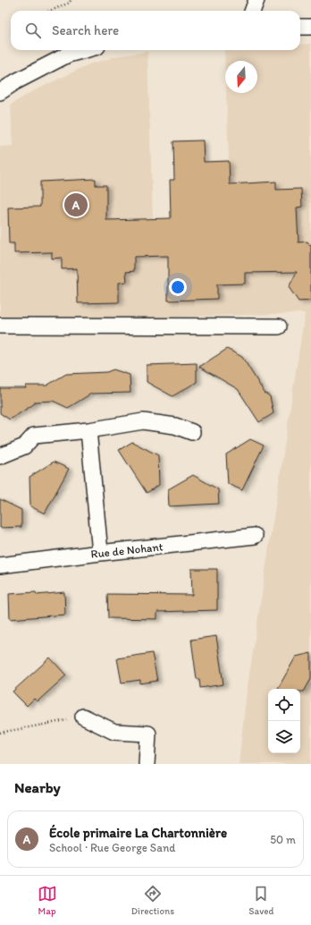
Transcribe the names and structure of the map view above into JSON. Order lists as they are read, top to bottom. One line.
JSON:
{"streets":{"street":["Rue de Nohant"]},"north":"bottom","page":{"search":"Search here","pins":"A","heading":"Nearby","list":[{"mark":"A","name":"École primaire La Chartonnière","note":"School · Rue George Sand","value":"50 m"}],"nav":["Map","Directions","Saved"]}}
